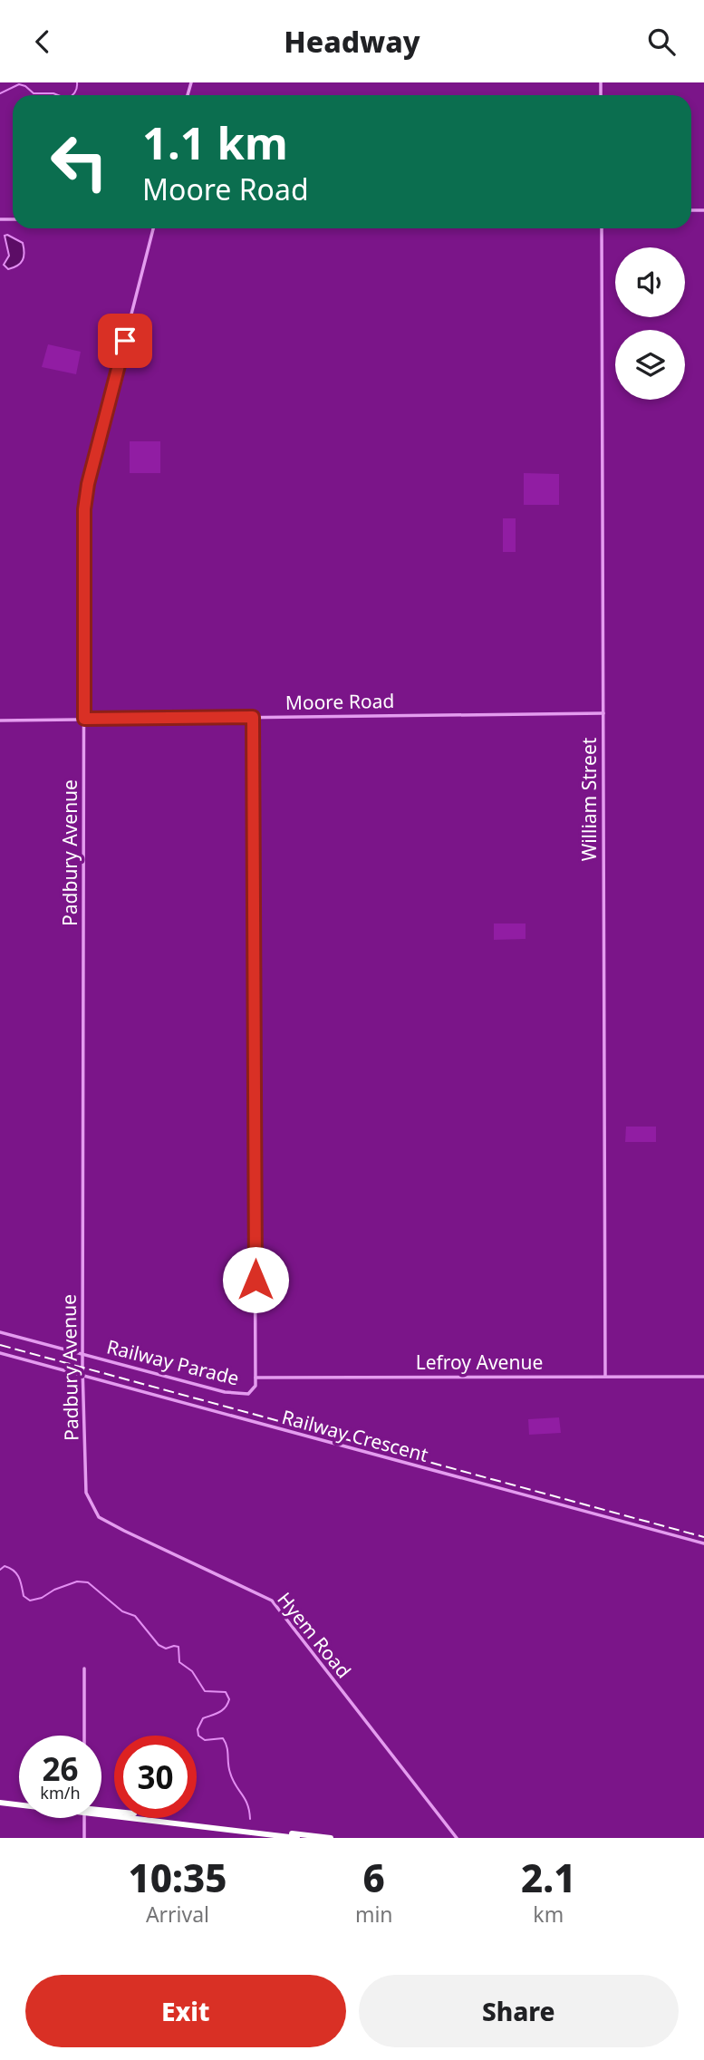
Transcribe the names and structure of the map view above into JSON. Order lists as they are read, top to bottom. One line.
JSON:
{"streets":{"street":["Moore Road","William Street","Padbury Avenue","Railway Parade","Lefroy Avenue","Railway Crescent","Hyem Road"]},"crossings":[["Moore Road","William Street"],["Moore Road","Padbury Avenue"],["William Street","Lefroy Avenue"],["Padbury Avenue","Railway Parade"],["Padbury Avenue","Railway Crescent"],["Padbury Avenue","Hyem Road"],["Railway Parade","Lefroy Avenue"]],"page":{"header":"Headway","turn":["1.1 km","Moore Road"],"speed":"26 km/h","limit":"30","eta":["10:35","Arrival","6","min","2.1","km"],"buttons":["Exit","Share"]}}
